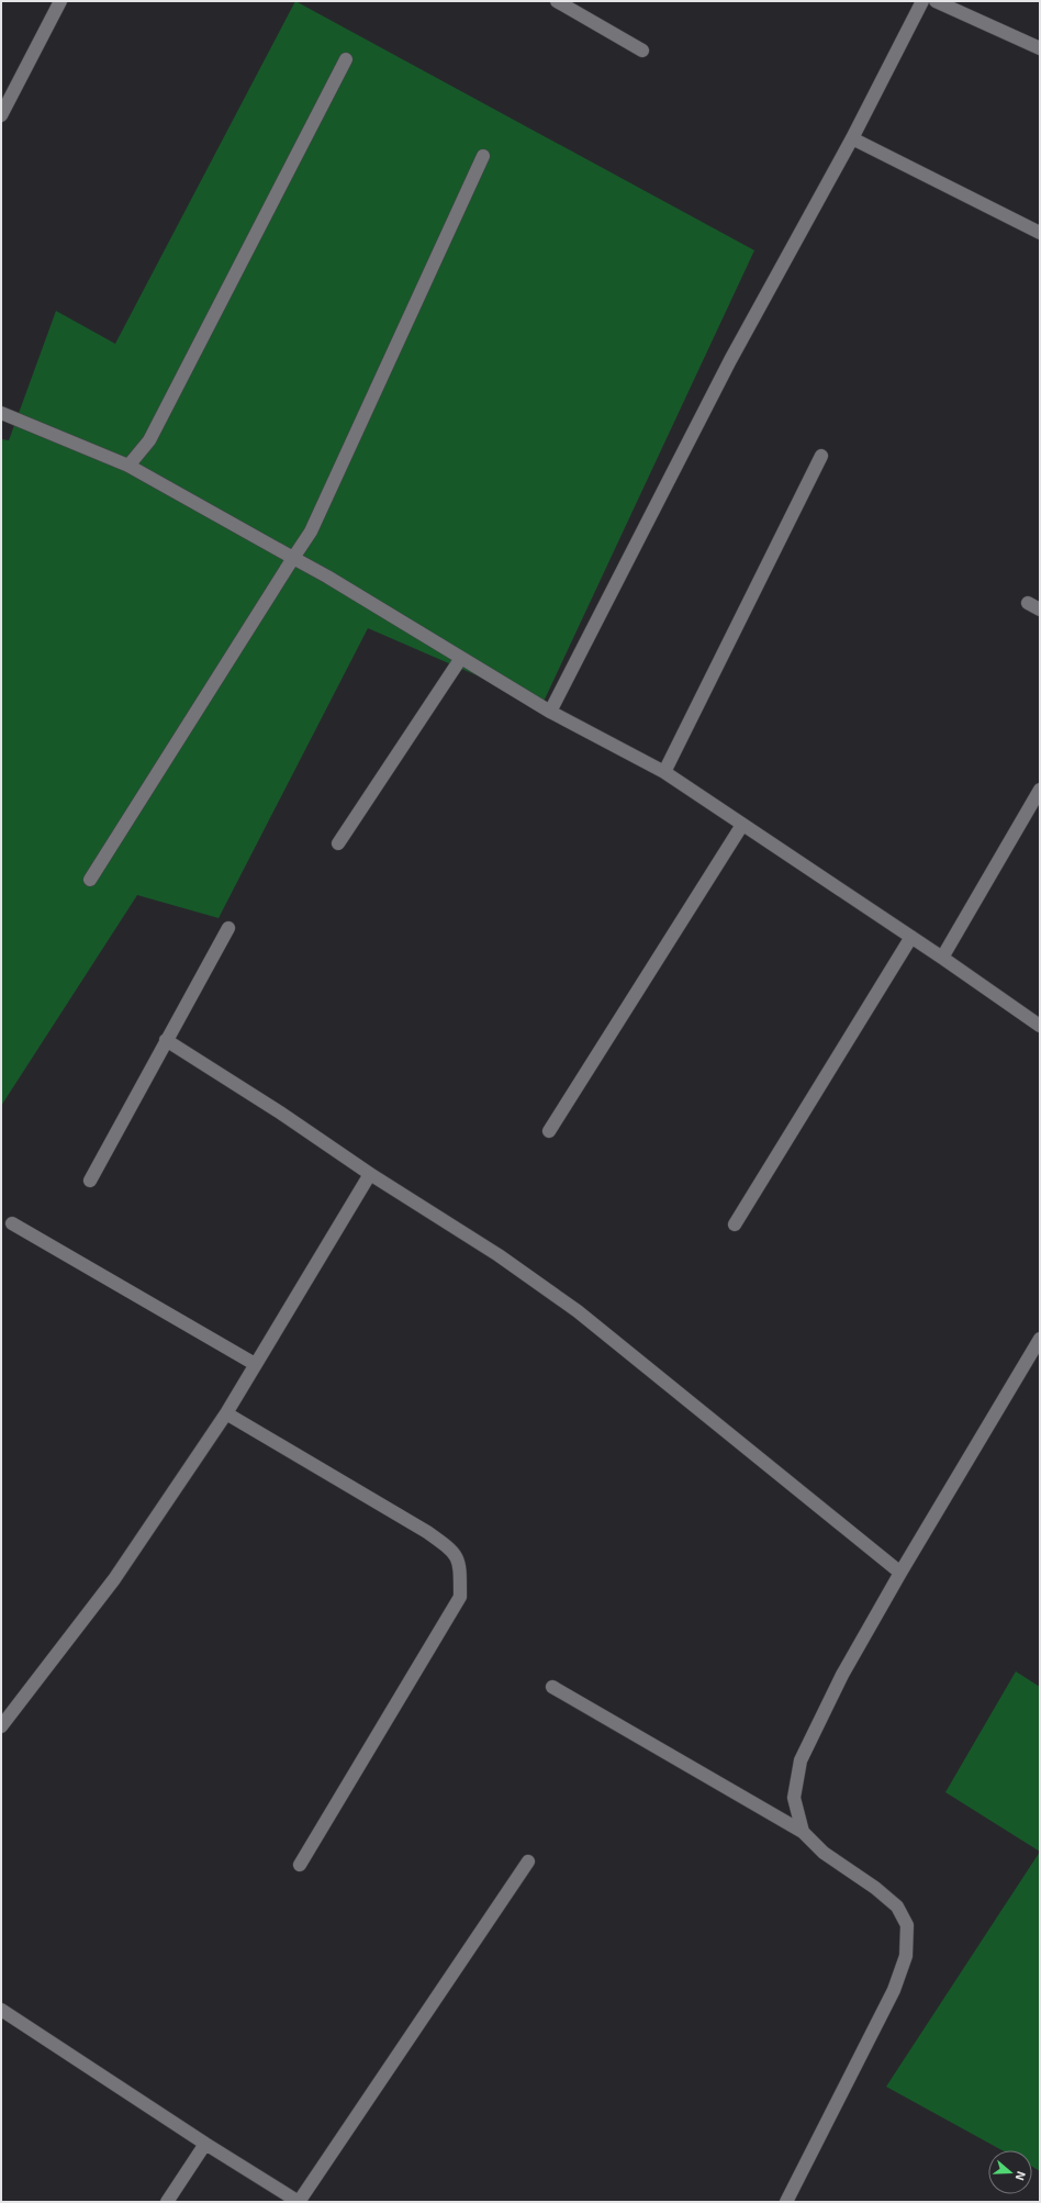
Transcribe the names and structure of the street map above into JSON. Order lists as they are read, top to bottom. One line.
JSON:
{"north":"right"}
